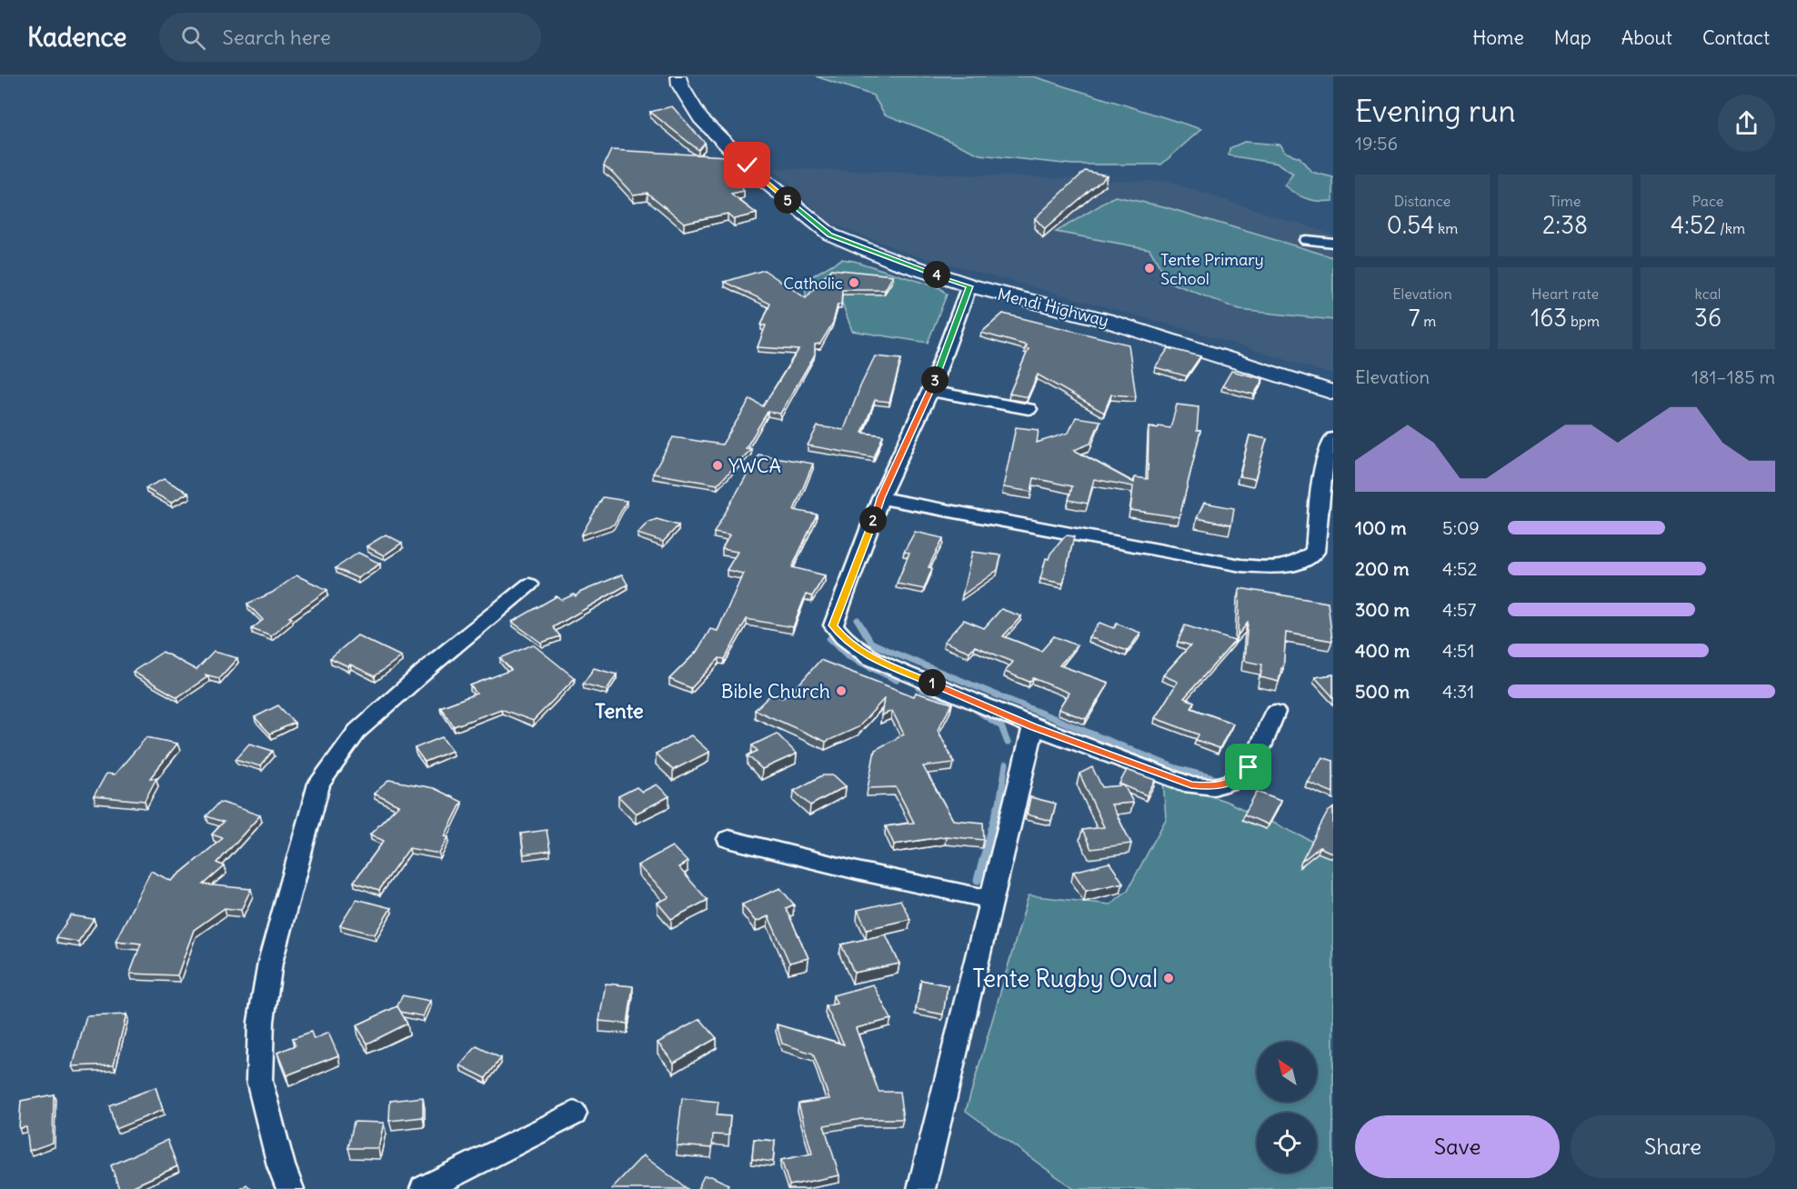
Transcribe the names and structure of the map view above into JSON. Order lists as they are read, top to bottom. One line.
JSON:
{"streets":{"main road":["Mendi Highway"]},"districts":["Tente"],"places":["Tente Primary School","Catholic","YWCA","Bible Church","Tente Rugby Oval"],"north":"top left","page":{"header":"Kadence","search":"Search here","nav":["Home","Map","About","Contact"],"heading":["Evening run","19:56"],"stats":[["Distance","0.54 km"],["Time","2:38"],["Pace","4:52 /km"],["Elevation","7 m"],["Heart rate","163 bpm"],["kcal","36"]],"pins":["5","4","3","2","1"],"chart":["Elevation","181–185 m"],"list":[{"name":"100 m","note":"5:09"},{"name":"200 m","note":"4:52"},{"name":"300 m","note":"4:57"},{"name":"400 m","note":"4:51"},{"name":"500 m","note":"4:31"}],"buttons":["Save","Share"]}}
